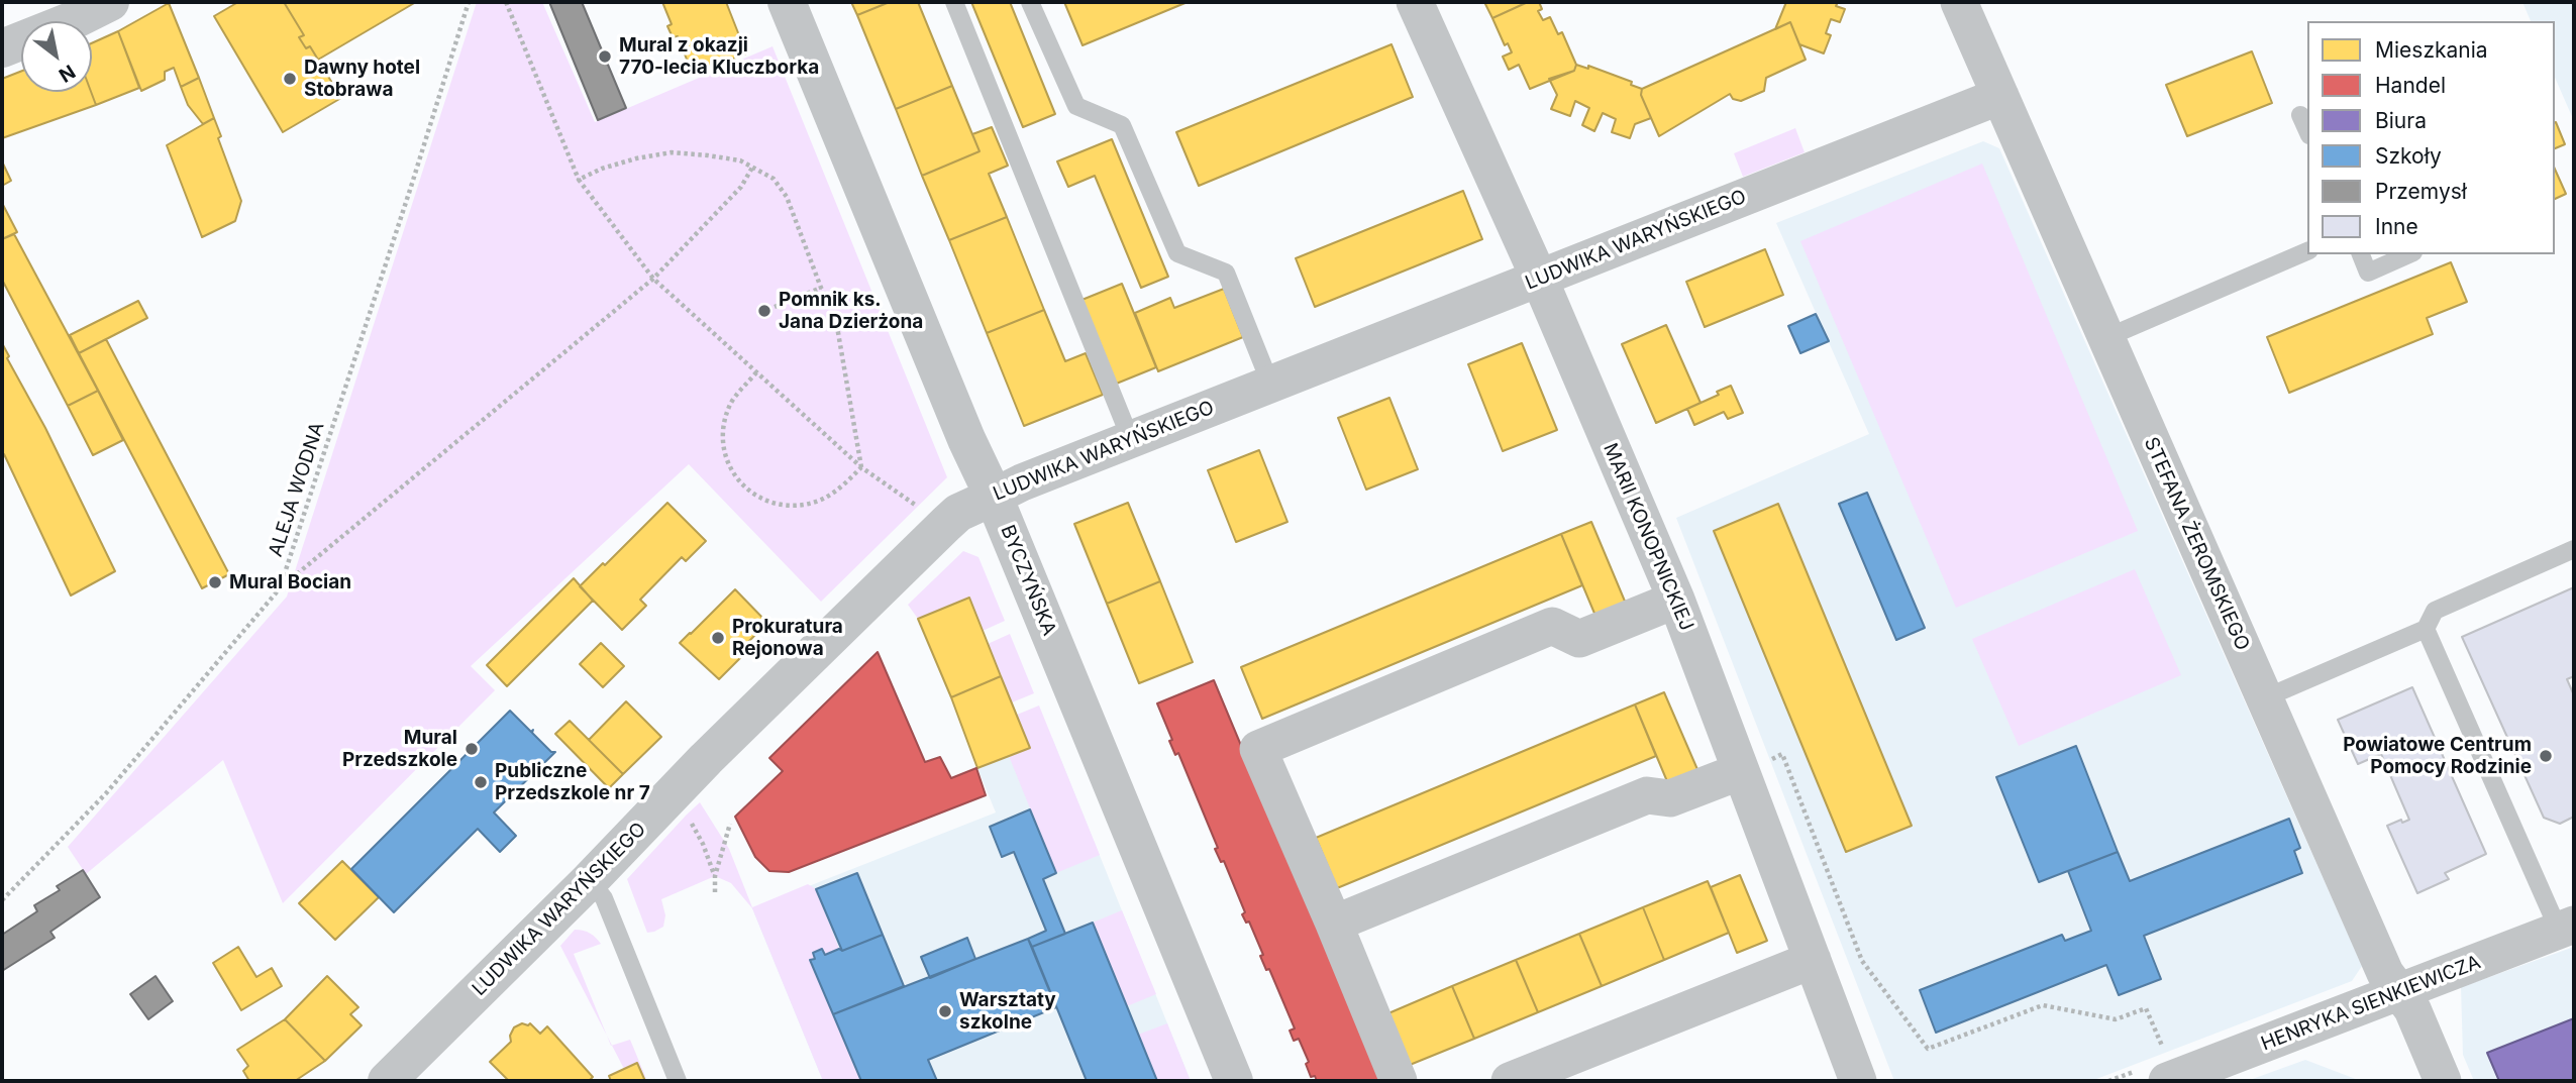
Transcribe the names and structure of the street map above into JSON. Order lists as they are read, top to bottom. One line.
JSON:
{"streets":{"street":["LUDWIKA WARYŃSKIEGO","MARII KONOPNICKIEJ","STEFANA ŻEROMSKIEGO","BYCZYŃSKA","HENRYKA SIENKIEWICZA"],"path":["ALEJA WODNA"]},"crossings":[["LUDWIKA WARYŃSKIEGO","MARII KONOPNICKIEJ"],["LUDWIKA WARYŃSKIEGO","STEFANA ŻEROMSKIEGO"],["LUDWIKA WARYŃSKIEGO","BYCZYŃSKA"],["STEFANA ŻEROMSKIEGO","HENRYKA SIENKIEWICZA"]],"places":["Mural z okazji 770-lecia Kluczborka","Dawny hotel Stobrawa","Pomnik ks. Jana Dzierżona","Mural Bocian","Prokuratura Rejonowa","Mural Przedszkole","Powiatowe Centrum Pomocy Rodzinie","Publiczne Przedszkole nr 7","Warsztaty szkolne"],"legend":["Mieszkania","Handel","Biura","Szkoły","Przemysł","Inne"],"north":"bottom right"}
